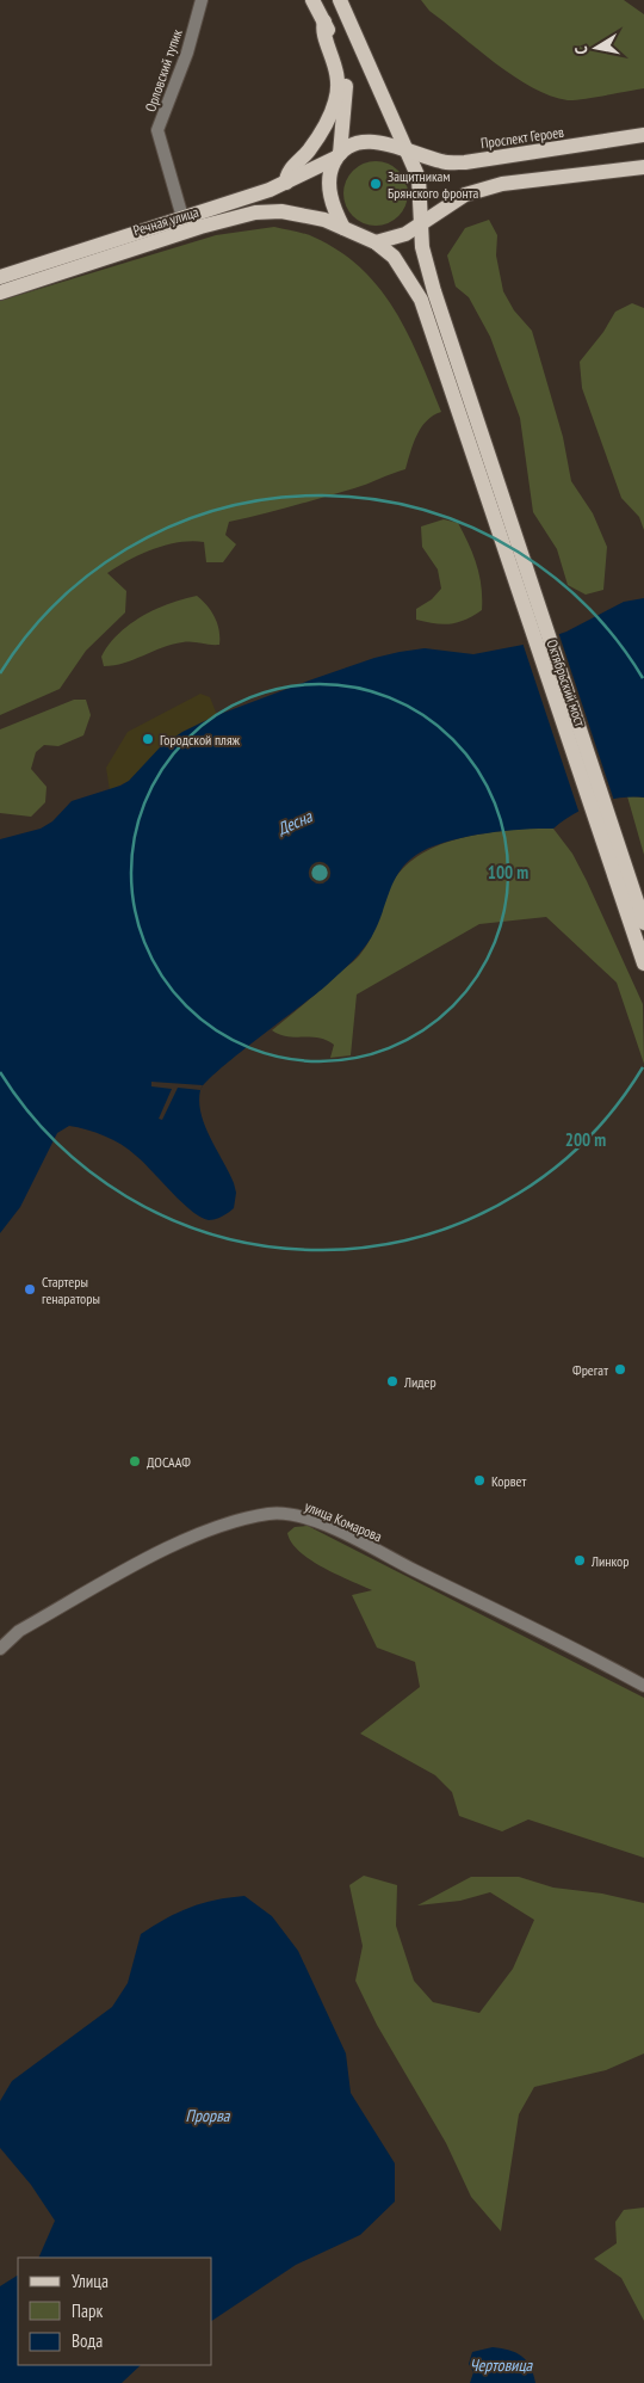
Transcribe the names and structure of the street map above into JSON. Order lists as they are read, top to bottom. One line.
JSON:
{"streets":{"main road":["Проспект Героев","Речная улица","Октябрьский мост"],"street":["Орловский тупик","улица Комарова"]},"crossings":[["Орловский тупик","Речная улица"],["Проспект Героев","Речная улица"],["Проспект Героев","Октябрьский мост"],["Речная улица","Октябрьский мост"]],"water":["Десна","Прорва","Чертовица"],"places":["Защитникам Брянского фронта","Городской пляж","Стартеры генараторы","Фрегат","Лидер","ДОСААФ","Корвет","Линкор"],"legend":["Улица","Парк","Вода"],"north":"left","rings":["100 m","200 m"]}
